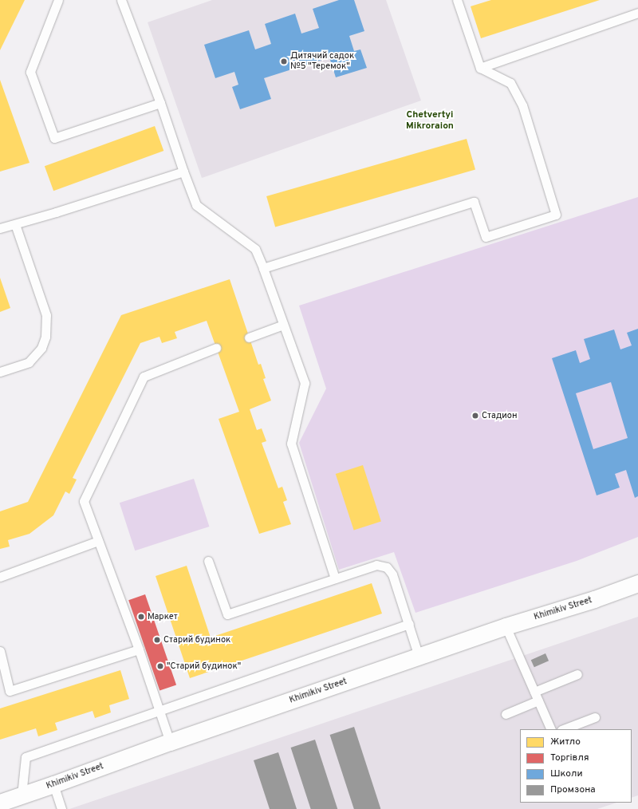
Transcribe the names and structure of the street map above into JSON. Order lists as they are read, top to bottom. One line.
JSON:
{"streets":{"street":["Khimikiv Street"]},"districts":["Chetvertyi Mikroraion"],"places":["Дитячий садок №5 \"Теремок\"","Стадион","Маркет","Старий будинок","\"Старий будинок\""],"legend":["Житло","Торгівля","Школи","Промзона"]}
